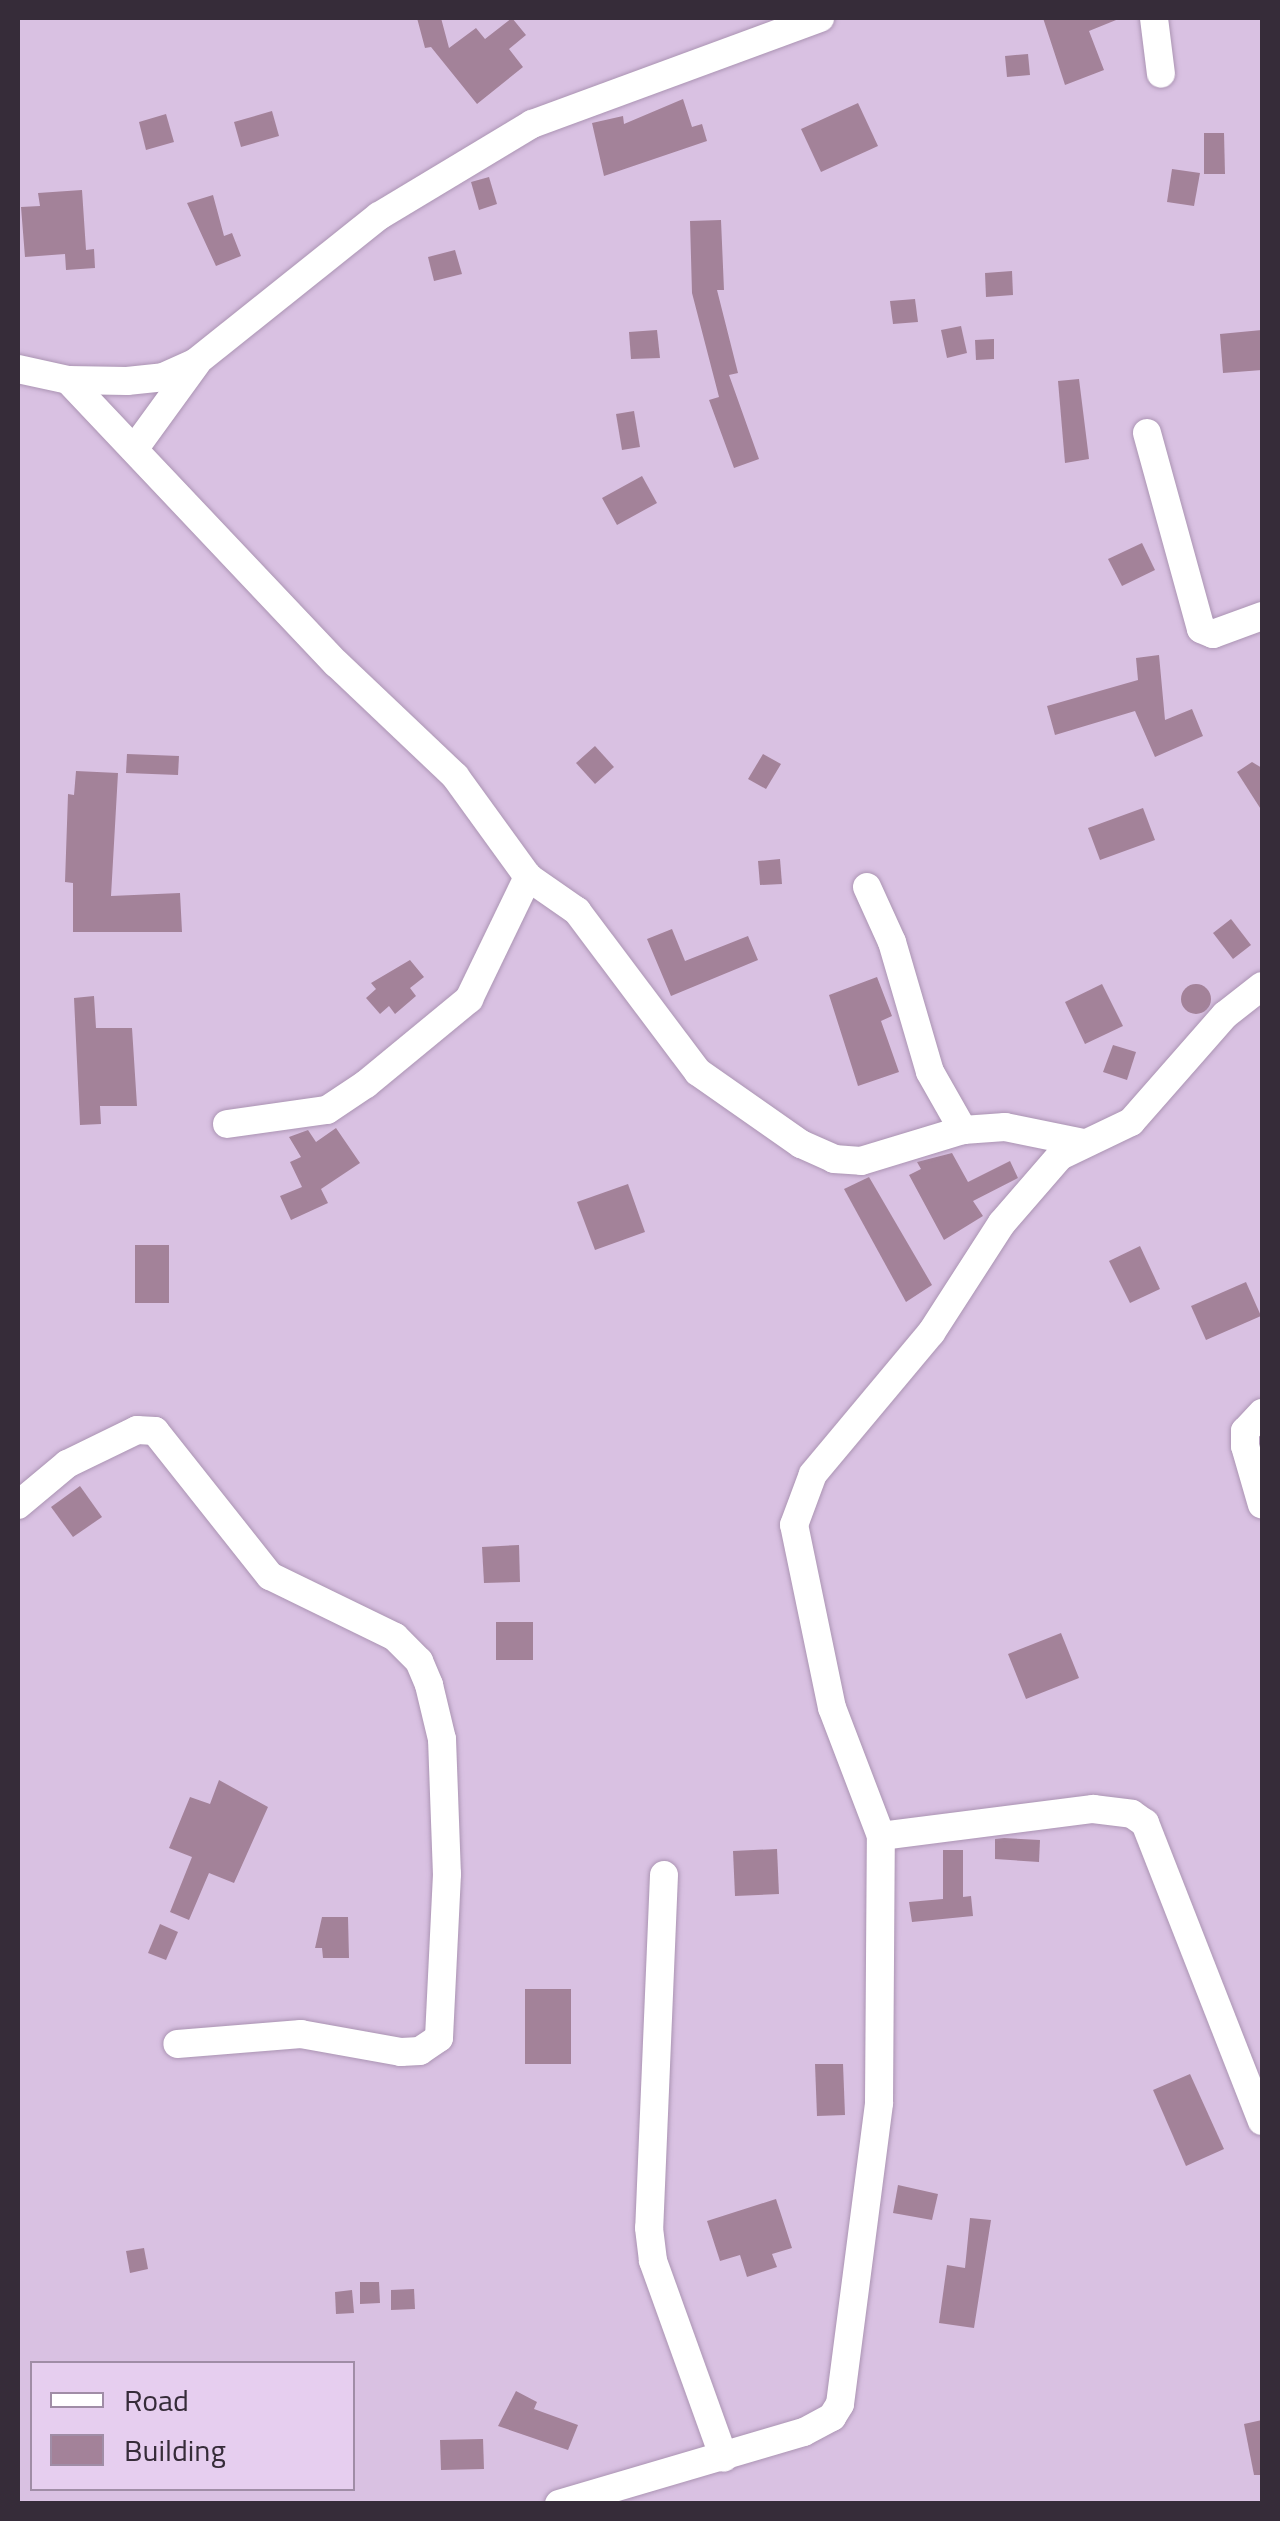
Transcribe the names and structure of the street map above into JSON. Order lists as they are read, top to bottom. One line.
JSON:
{"legend":["Road","Building"]}
